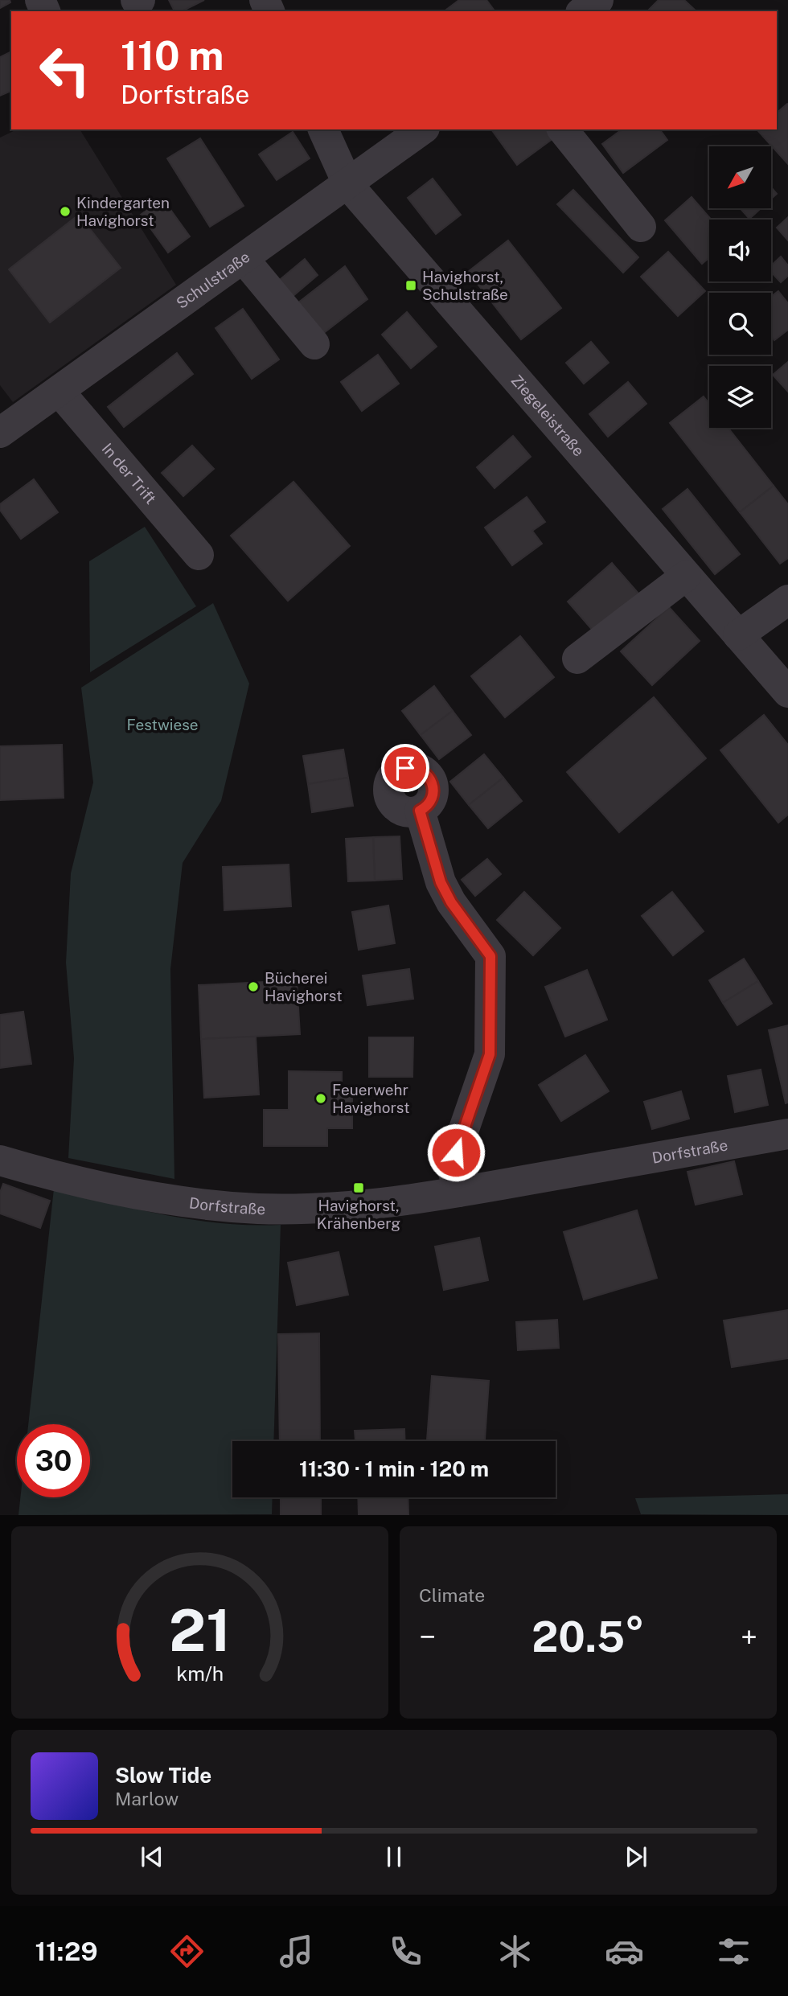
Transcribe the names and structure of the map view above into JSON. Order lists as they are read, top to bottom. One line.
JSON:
{"streets":{"street":["Schulstraße","Ziegeleistraße","In der Trift","Dorfstraße"]},"crossings":[["Schulstraße","Ziegeleistraße"],["Schulstraße","In der Trift"]],"parks":["Festwiese"],"places":{"other":["Kindergarten Havighorst","Bücherei Havighorst","Feuerwehr Havighorst"],"transit":["Havighorst, Schulstraße","Havighorst, Krähenberg"]},"north":"bottom left","page":{"turn":["110 m","Dorfstraße"],"limit":"30","trip":"11:30 · 1 min · 120 m","tile":"Climate","heat":["−","20.5°","+"],"song":["Slow Tide","Marlow"],"tabs":"11:29","gauge":["21","km/h"]}}
